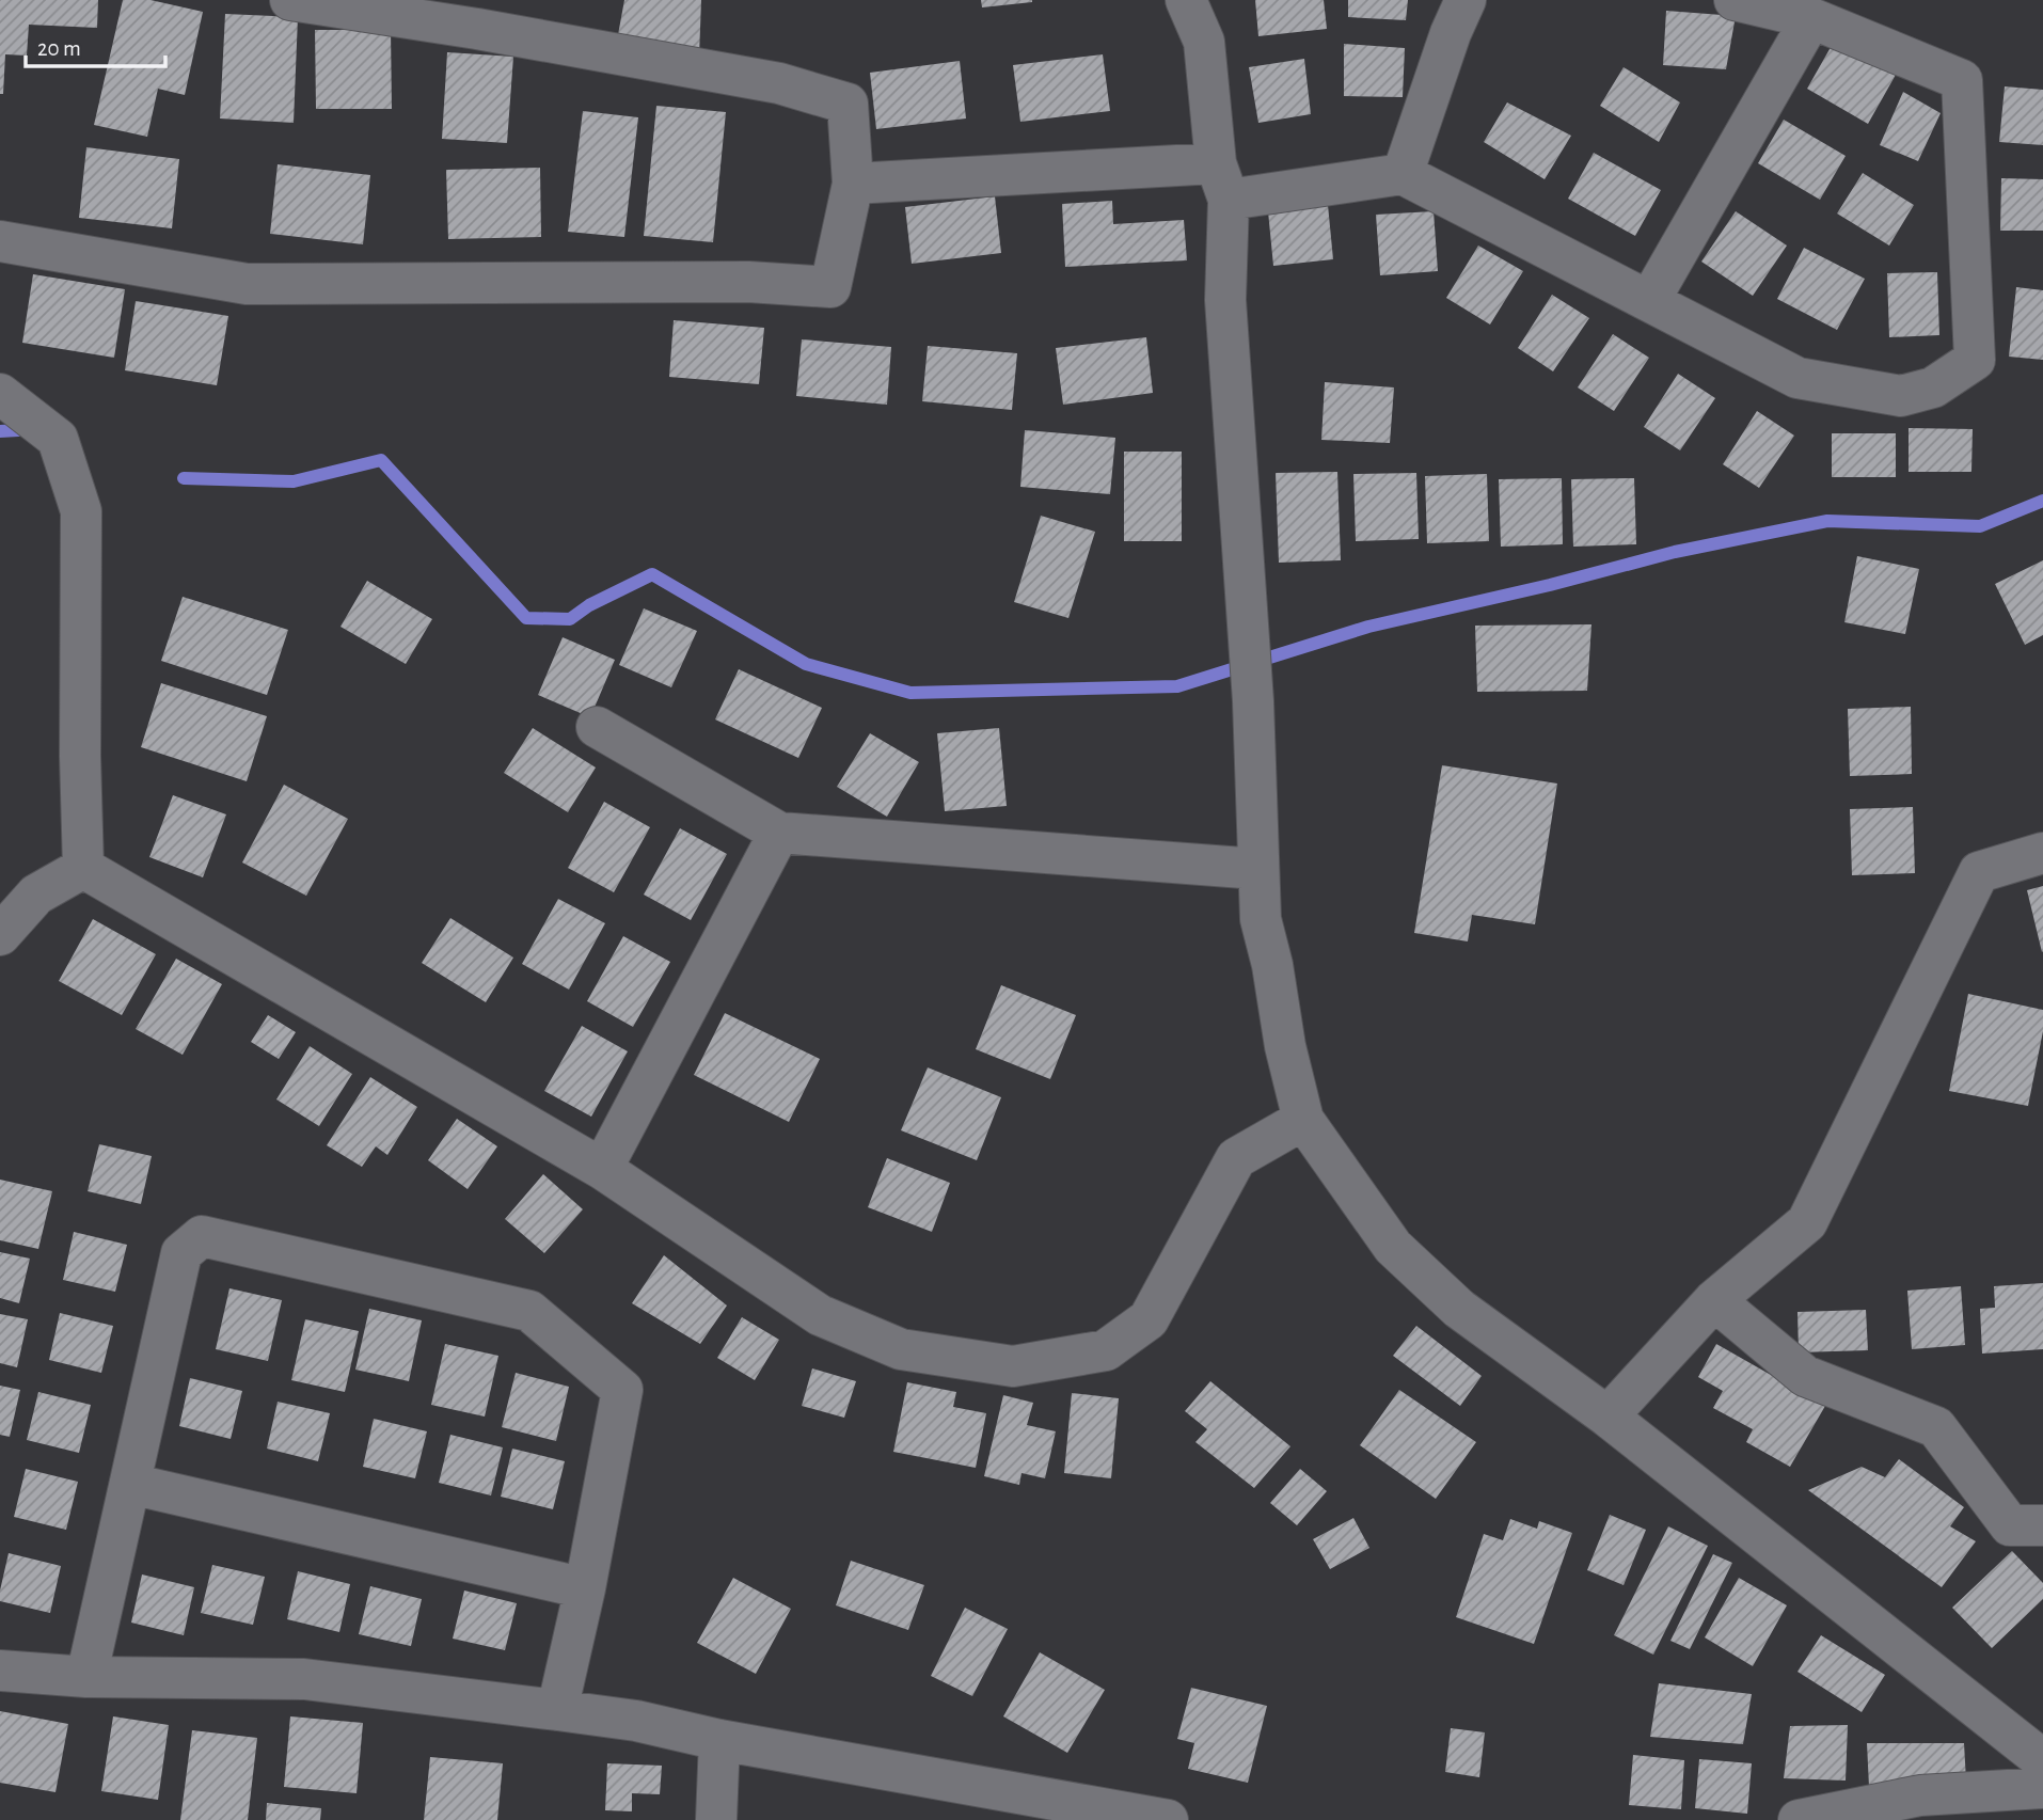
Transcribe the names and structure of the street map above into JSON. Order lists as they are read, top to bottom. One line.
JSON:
{"scale_bar":"20 m"}
